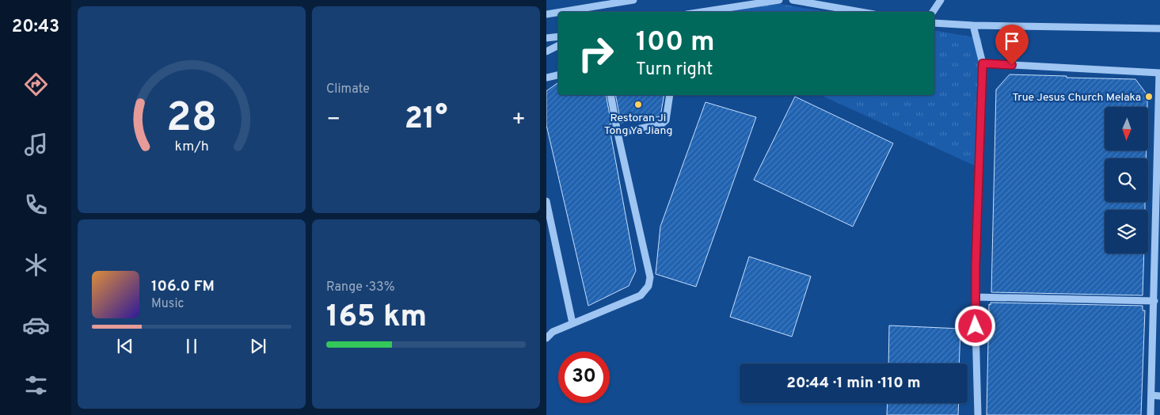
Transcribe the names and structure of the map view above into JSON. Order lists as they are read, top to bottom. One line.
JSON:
{"places":["True Jesus Church Melaka","Restoran Ji Tong Ya Jiang"],"north":"bottom","page":{"tabs":"20:43","tile":["Climate",["Range · 33%","165 km"]],"turn":["100 m","Turn right"],"heat":["−","21°","+"],"song":["106.0 FM","Music"],"limit":"30","trip":"20:44 · 1 min · 110 m","gauge":["28","km/h"]}}
